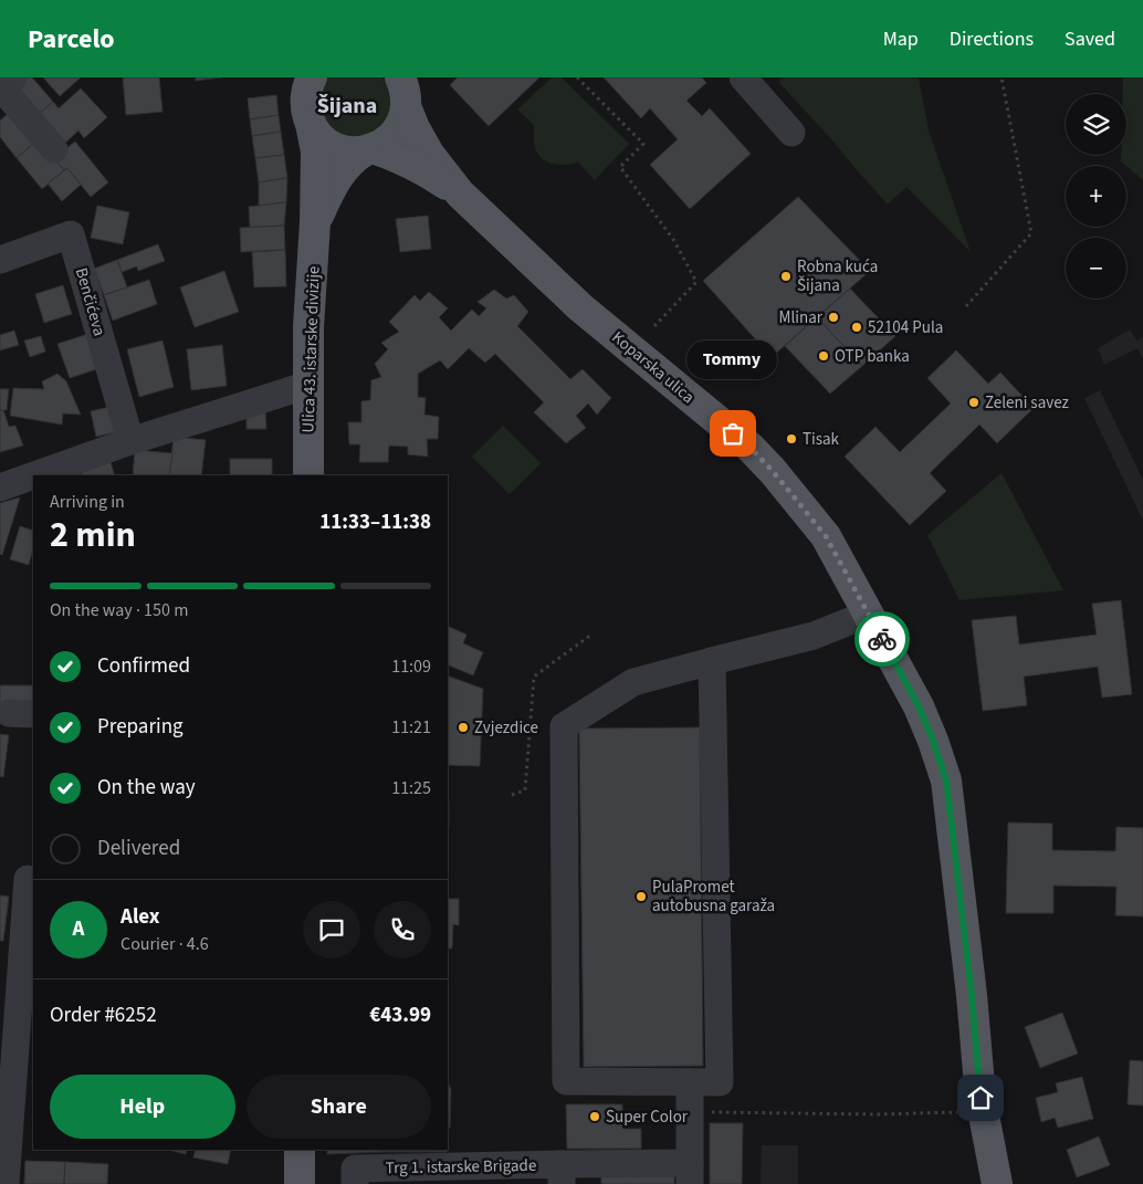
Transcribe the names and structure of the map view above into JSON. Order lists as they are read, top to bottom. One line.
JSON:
{"streets":{"main road":["Ulica 43. istarske divizije","Koparska ulica"],"street":["Benčićeva","Trg 1. istarske Brigade"]},"crossings":[["Ulica 43. istarske divizije","Koparska ulica"]],"districts":["Šijana"],"places":["Robna kuća Šijana","Mlinar","52104 Pula","OTP banka","Zeleni savez","Tommy","Tisak","Zvjezdice","PulaPromet autobusna garaža","Super Color"],"page":{"header":"Parcelo","nav":["Map","Directions","Saved"],"map_buttons":["+","−"],"bubble":"Tommy","heading":["2 min","Arriving in","11:33–11:38"],"panel":["Alex","Courier · 4.6","Order #6252","€43.99"],"bar":"On the way · 150 m","list":[["Confirmed","11:09"],["Preparing","11:21"],["On the way","11:25"],"Delivered"],"round":"A","buttons":["Help","Share"]}}
